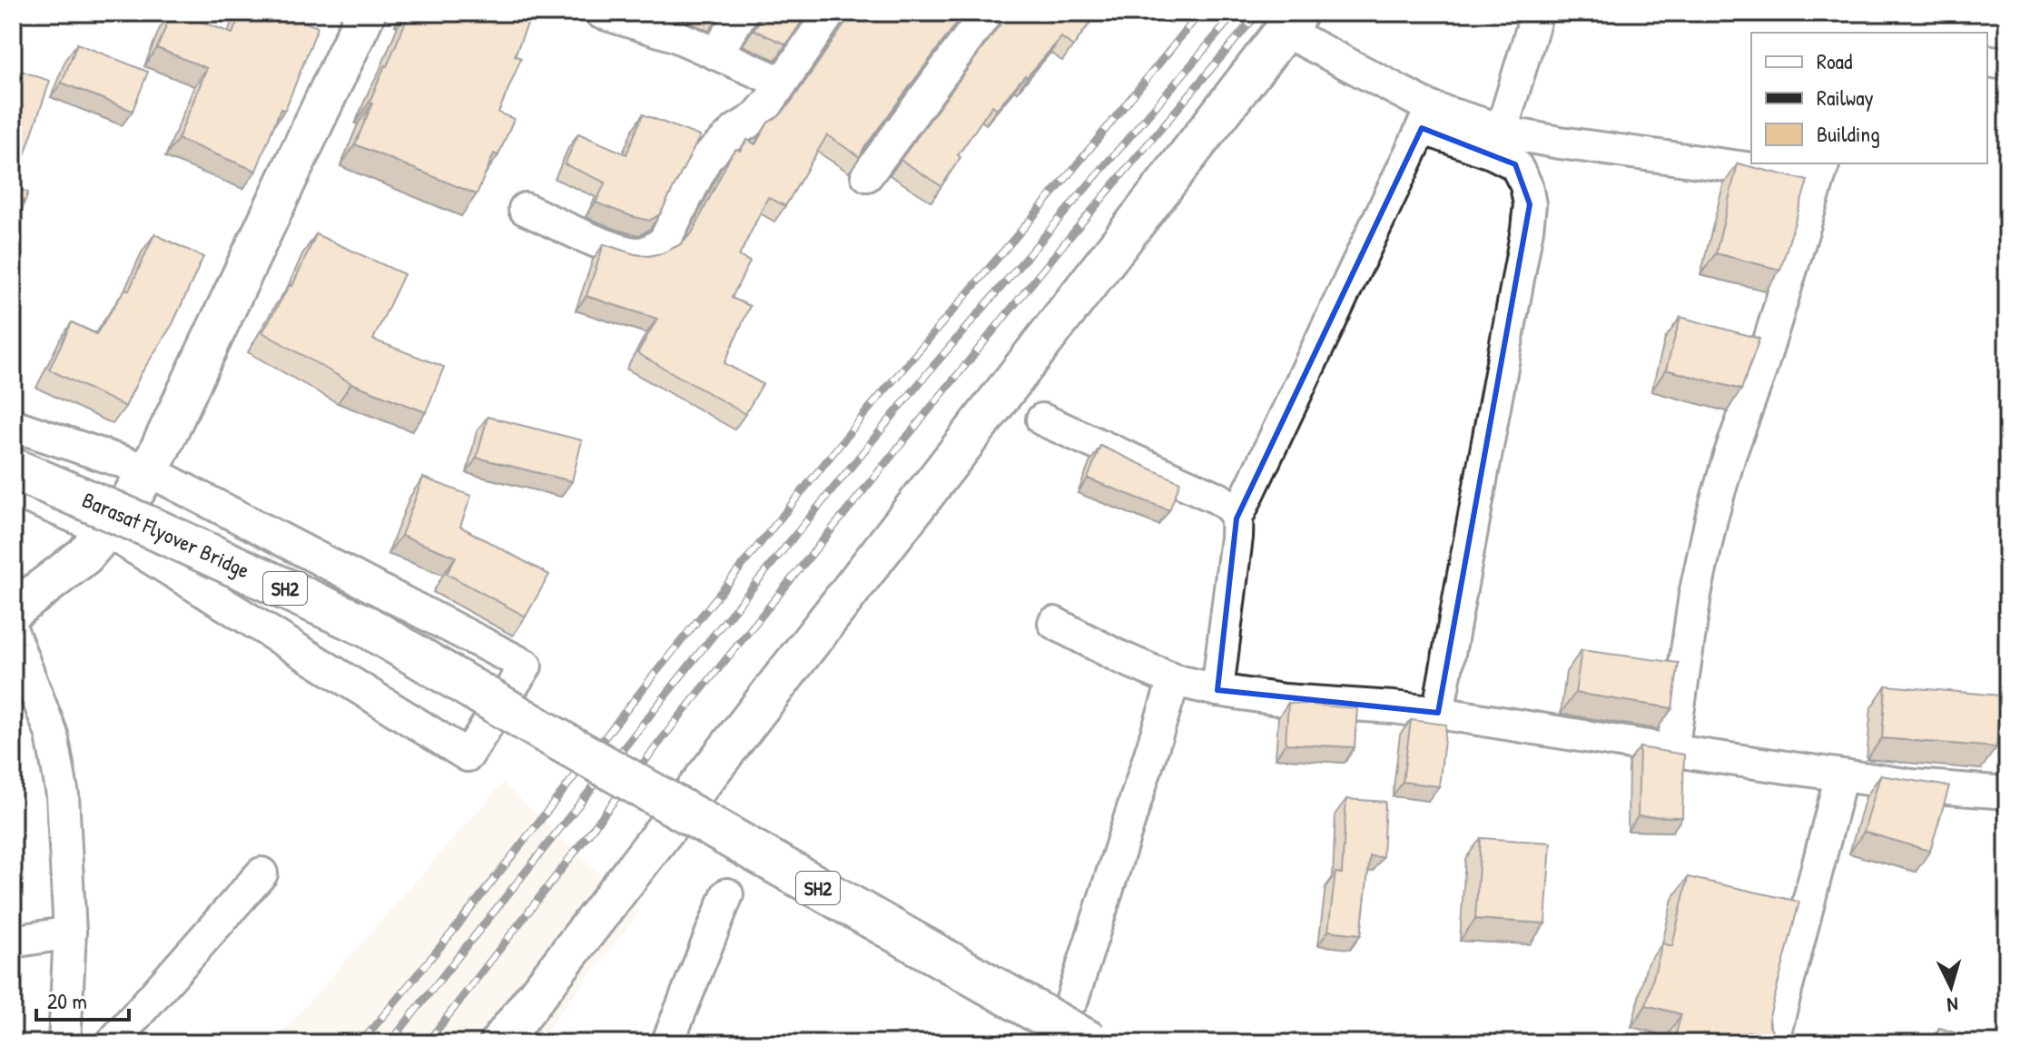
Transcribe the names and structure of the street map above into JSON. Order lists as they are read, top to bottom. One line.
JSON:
{"streets":{"main road":["Barasat Flyover Bridge","SH2"]},"legend":["Road","Railway","Building"],"scale_bar":"20 m","north":"bottom"}
